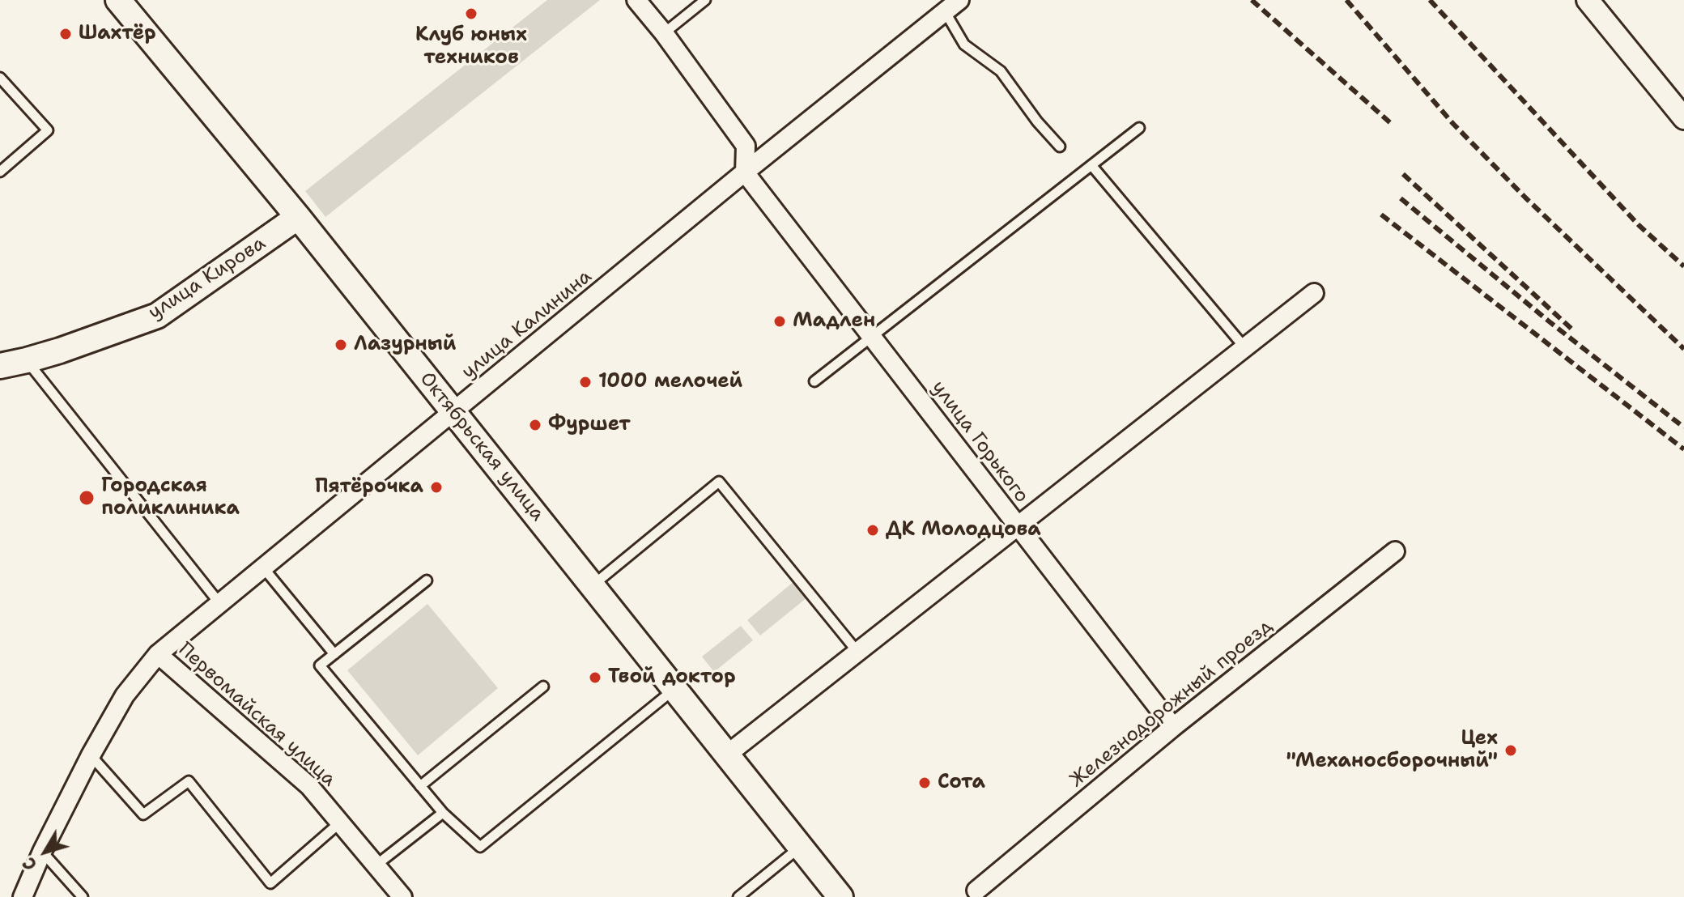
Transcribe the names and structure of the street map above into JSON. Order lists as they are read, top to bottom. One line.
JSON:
{"streets":{"main road":["улица Кирова","Октябрьская улица"],"street":["улица Калинина","улица Горького","Железнодорожный проезд","Первомайская улица"]},"crossings":[["улица Кирова","Октябрьская улица"],["улица Калинина","улица Горького"],["улица Калинина","Октябрьская улица"],["улица Калинина","Первомайская улица"],["улица Горького","Железнодорожный проезд"]],"places":["Клуб юных техников","Шахтёр","Мадлен","Лазурный","1000 мелочей","Фуршет","Пятёрочка","Городская поликлиника","ДК Молодцова","Твой доктор","Цех \"Механосборочный\"","Сота"],"north":"bottom left"}
